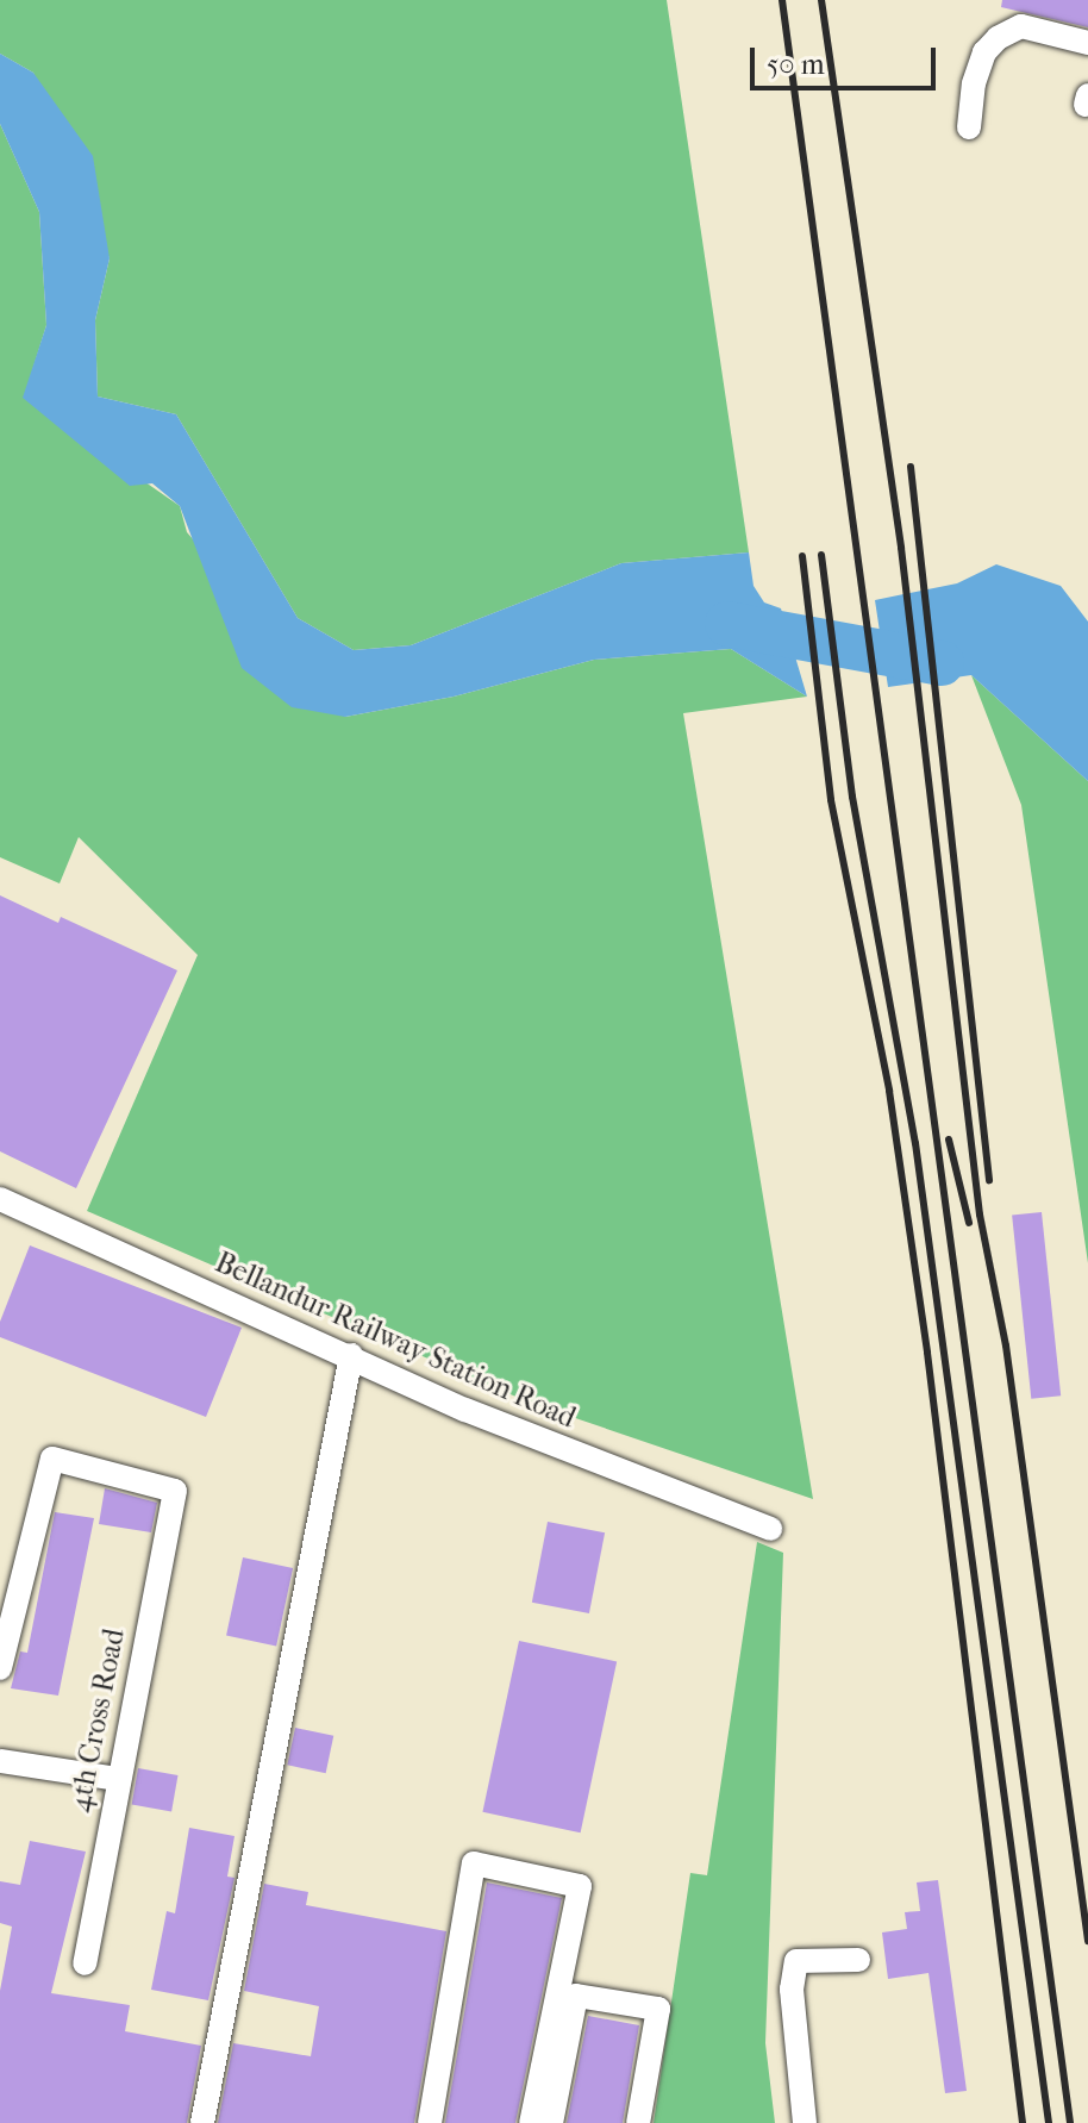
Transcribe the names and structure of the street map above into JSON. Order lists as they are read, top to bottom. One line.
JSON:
{"streets":{"street":["Bellandur Railway Station Road","4th Cross Road"]},"scale_bar":"50 m"}
